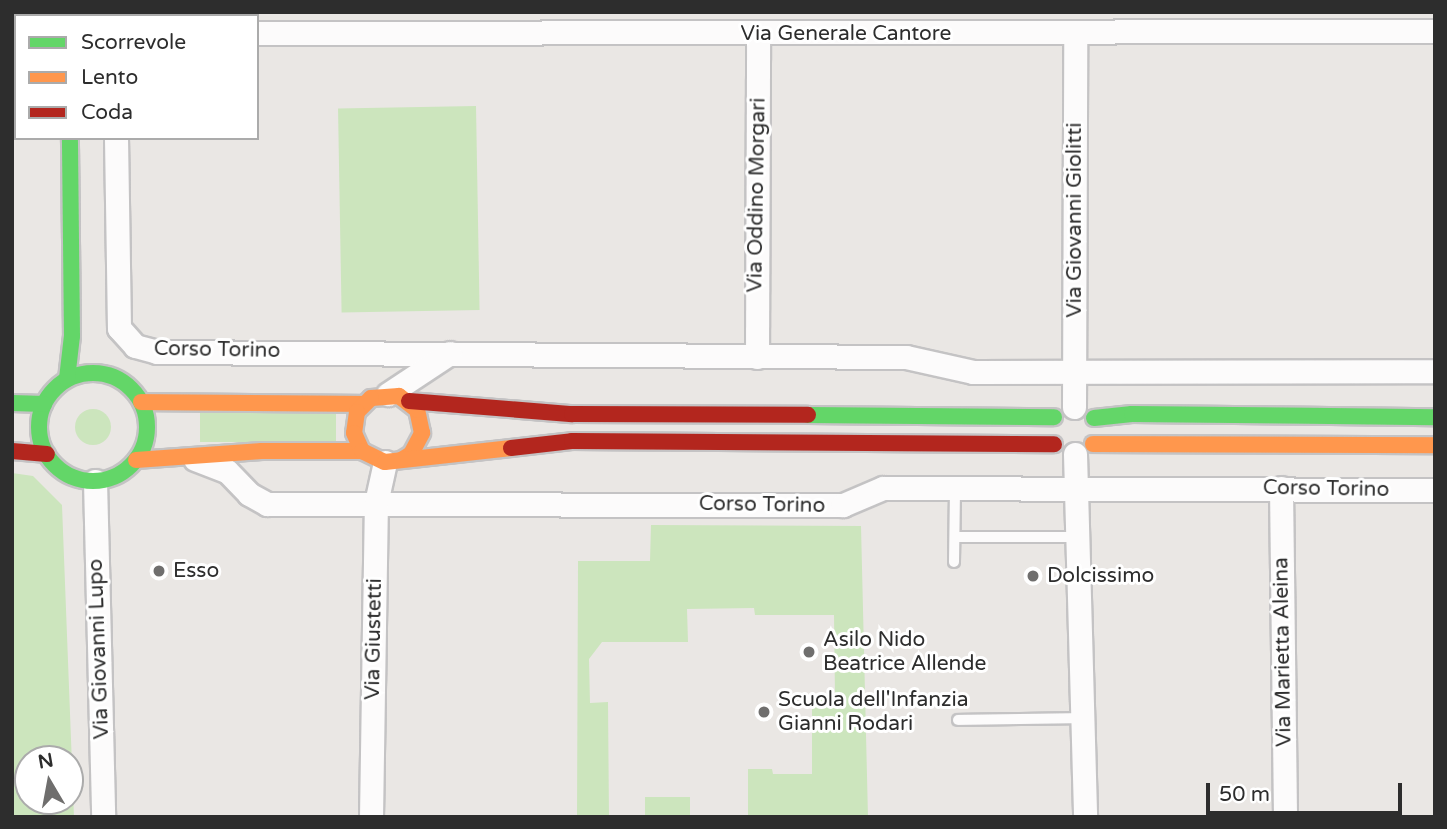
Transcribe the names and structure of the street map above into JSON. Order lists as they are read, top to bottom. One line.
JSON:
{"streets":{"street":["Via Generale Cantore","Via Oddino Morgari","Via Giovanni Giolitti","Corso Torino","Via Giustetti","Via Giovanni Lupo","Via Marietta Aleina"]},"crossings":[["Via Generale Cantore","Via Oddino Morgari"],["Via Generale Cantore","Via Giovanni Giolitti"],["Via Oddino Morgari","Corso Torino"],["Via Giovanni Giolitti","Corso Torino"],["Corso Torino","Via Giustetti"],["Corso Torino","Via Giovanni Lupo"],["Corso Torino","Via Marietta Aleina"]],"places":["Esso","Dolcissimo","Asilo Nido Beatrice Allende","Scuola dell'Infanzia Gianni Rodari"],"legend":["Scorrevole","Lento","Coda"],"scale_bar":"50 m","north":"top"}
